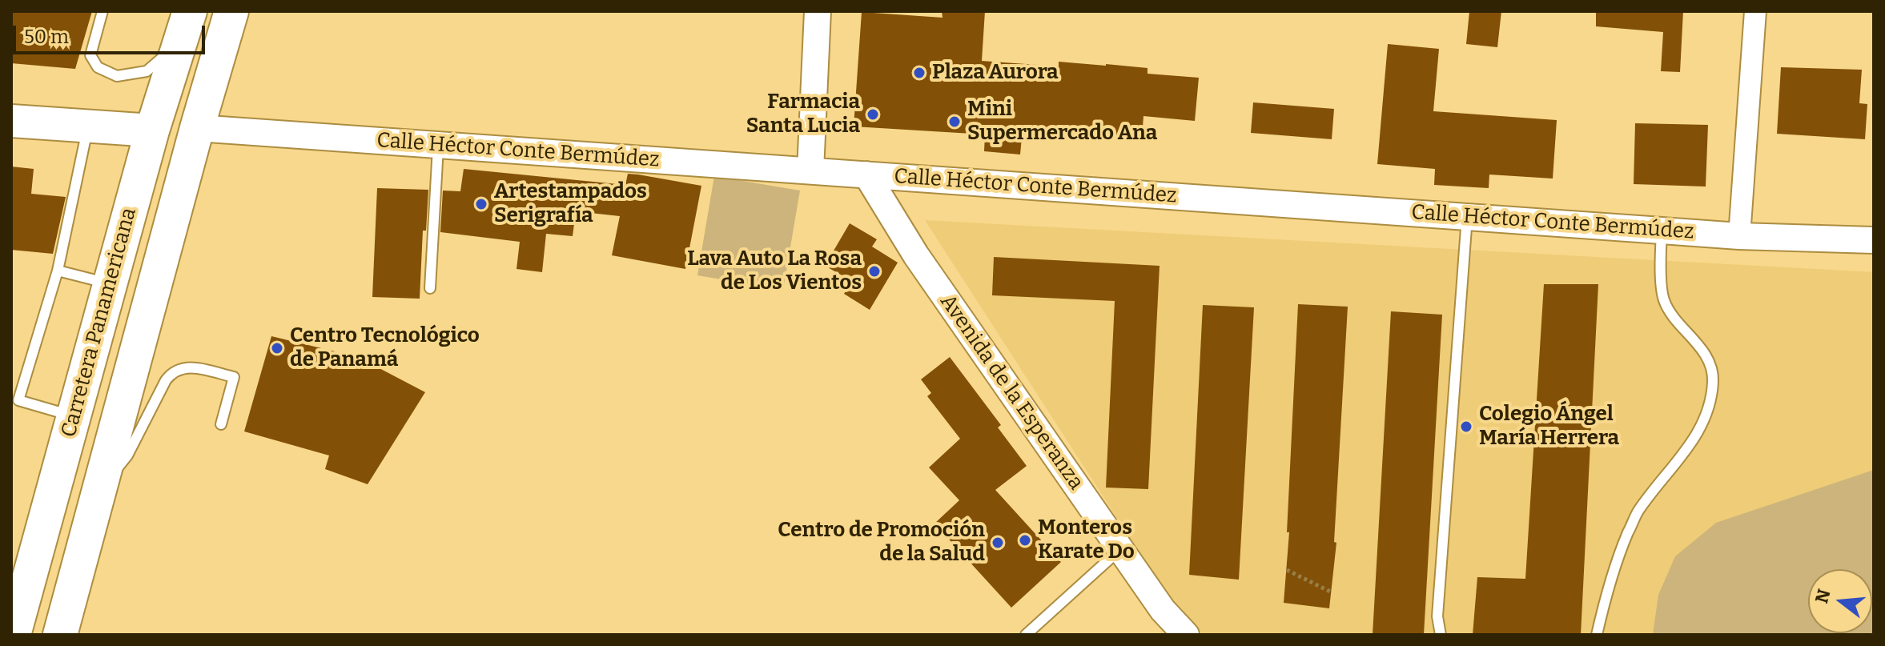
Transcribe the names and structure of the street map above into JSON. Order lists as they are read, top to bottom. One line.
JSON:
{"streets":{"highway":["Carretera Panamericana"],"street":["Calle Héctor Conte Bermúdez","Avenida de la Esperanza"]},"crossings":[["Calle Héctor Conte Bermúdez","Carretera Panamericana"],["Calle Héctor Conte Bermúdez","Avenida de la Esperanza"]],"places":["Plaza Aurora","Farmacia Santa Lucia","Mini Supermercado Ana","Artestampados Serigrafía","Lava Auto La Rosa de Los Vientos","Centro Tecnológico de Panamá","Colegio Ángel María Herrera","Monteros Karate Do","Centro de Promoción de la Salud"],"scale_bar":"50 m","north":"left"}
